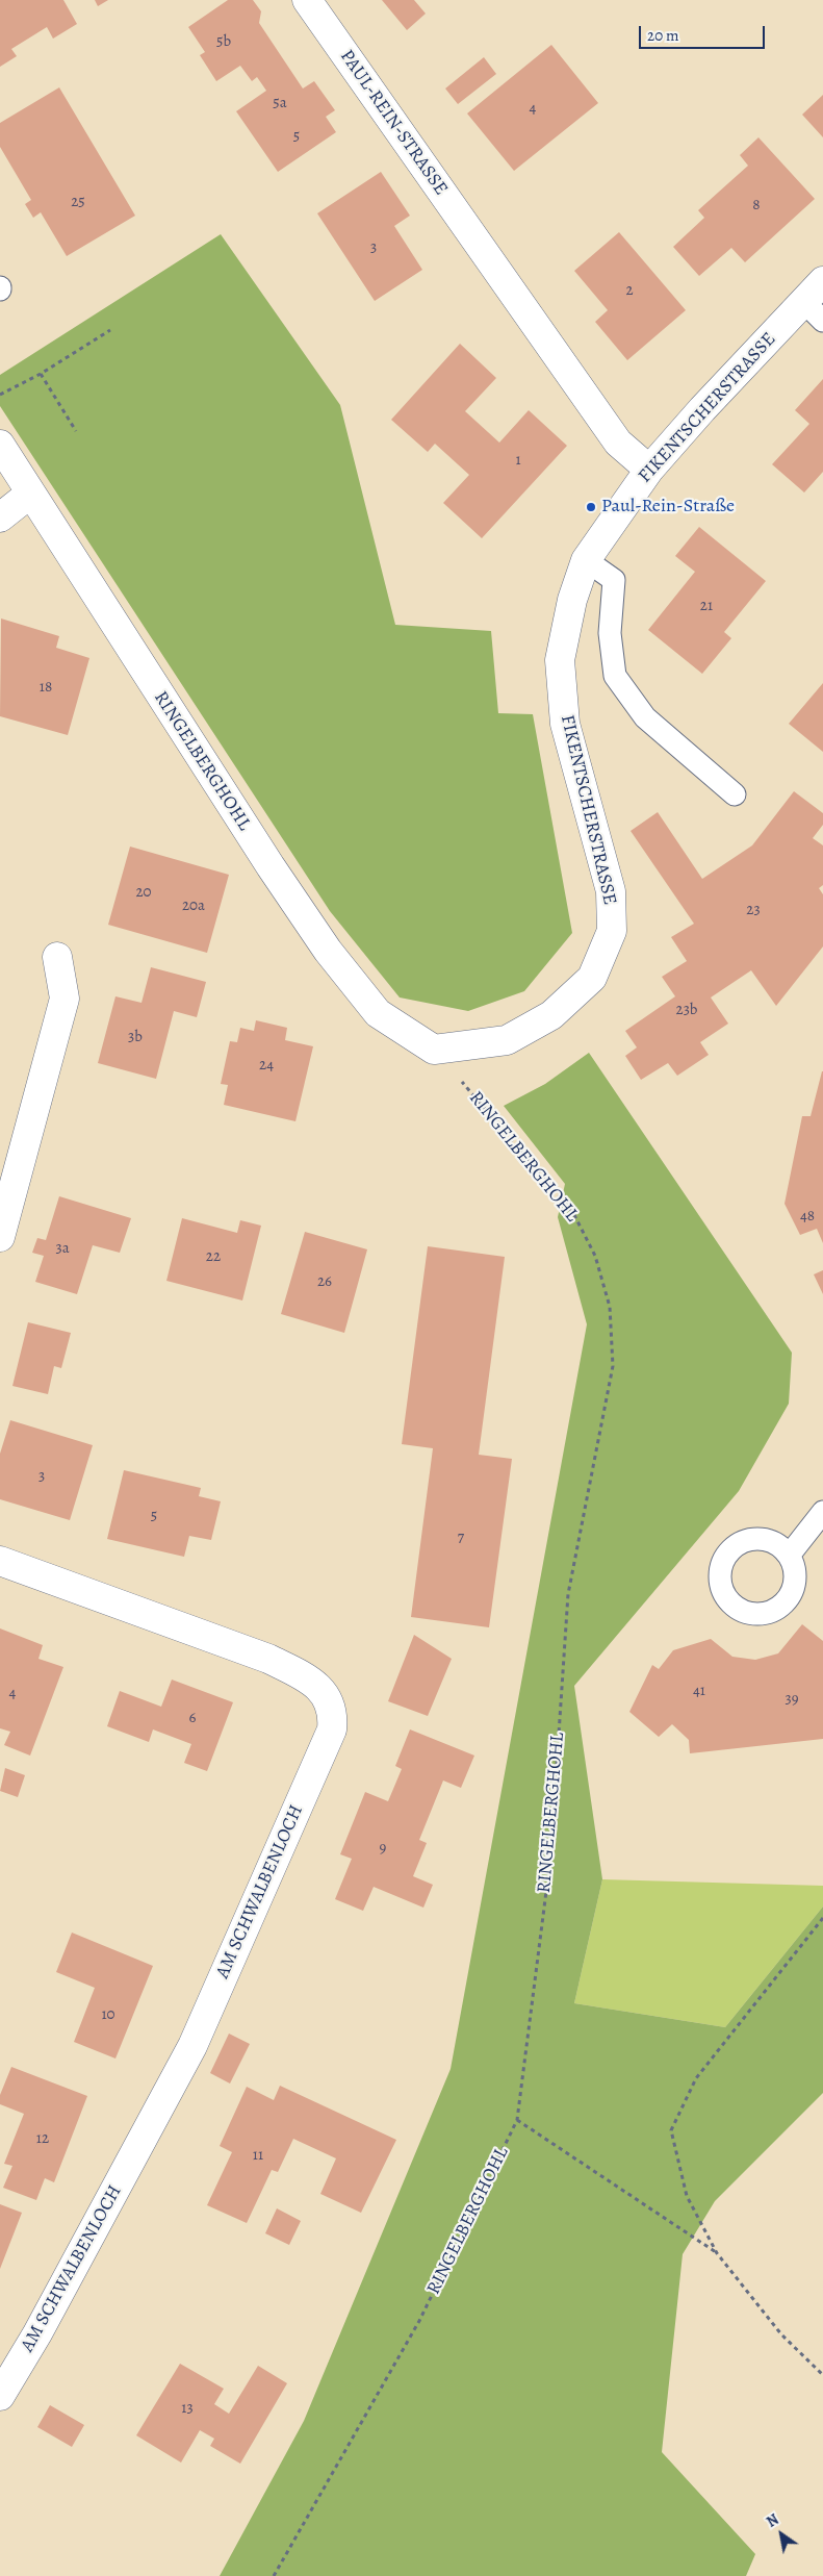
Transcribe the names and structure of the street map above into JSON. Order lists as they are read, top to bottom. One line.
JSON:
{"streets":{"street":["PAUL-REIN-STRASSE","FIKENTSCHERSTRASSE","RINGELBERGHOHL","AM SCHWALBENLOCH"]},"crossings":[["PAUL-REIN-STRASSE","FIKENTSCHERSTRASSE"],["FIKENTSCHERSTRASSE","RINGELBERGHOHL"]],"places":["Paul-Rein-Straße"],"house_numbers":["5b","5a","4","5","25","8","3","2","1","21","18","20","20a","23","23b","3b","24","48","3a","22","26","3","5","7","41","4","39","6","9","10","12","11","13"],"scale_bar":"20 m","north":"top left"}
